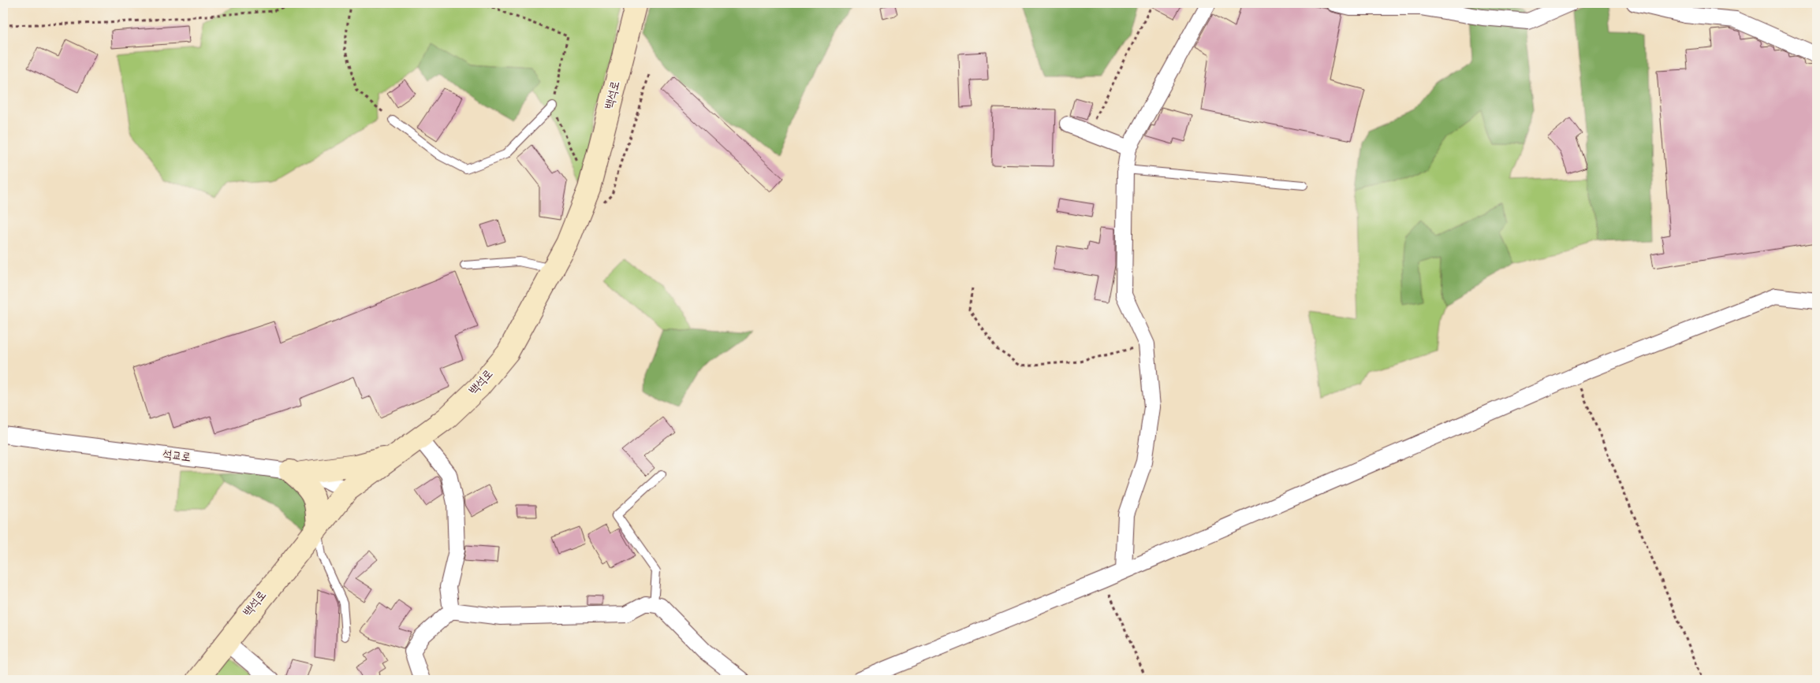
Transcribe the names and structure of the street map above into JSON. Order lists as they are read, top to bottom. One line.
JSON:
{"streets":{"street":["백석로","석교로"]},"crossings":[["백석로","석교로"]]}
